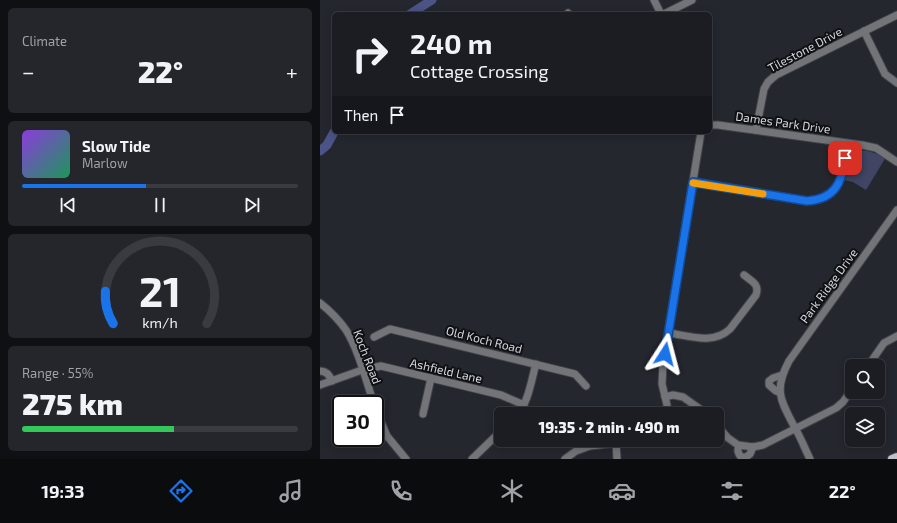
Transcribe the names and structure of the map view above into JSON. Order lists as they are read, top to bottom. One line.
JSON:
{"streets":{"street":["Tilestone Drive","Dames Park Drive","Park Ridge Drive","Old Koch Road","Koch Road","Ashfield Lane"]},"crossings":[["Tilestone Drive","Dames Park Drive"],["Koch Road","Ashfield Lane"]],"page":{"tile":["Climate",["Range · 55%","275 km"]],"turn":["240 m","Cottage Crossing"],"heat":["−","22°","+"],"then":"Then","song":["Slow Tide","Marlow"],"limit":"30","trip":"19:35 · 2 min · 490 m","tabs":["19:33","22°"],"gauge":["21","km/h"]}}
